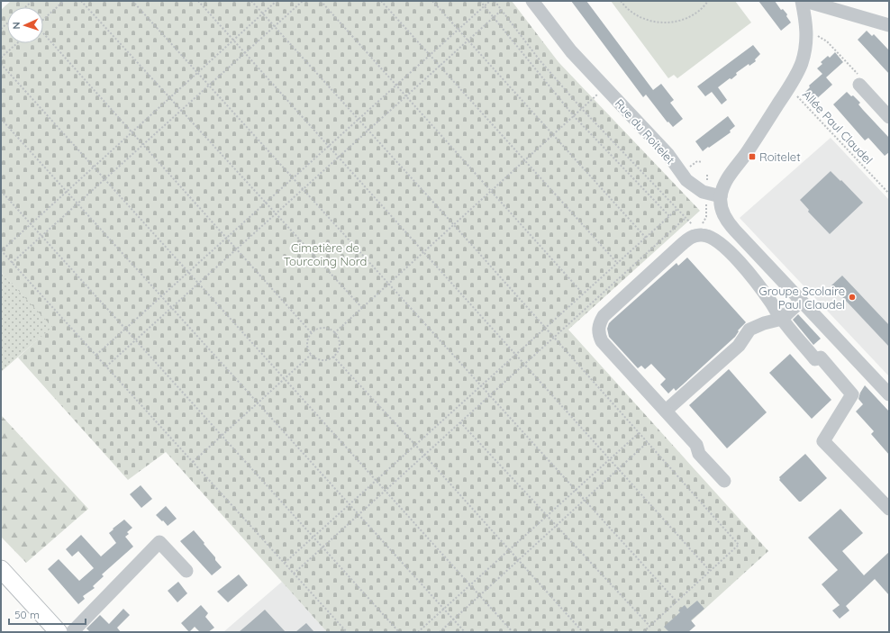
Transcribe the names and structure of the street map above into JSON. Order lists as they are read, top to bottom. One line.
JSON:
{"streets":{"street":["Rue du Roitelet"],"path":["Allée Paul Claudel"]},"parks":["Cimetière de Tourcoing Nord"],"places":{"transit":["Roitelet"],"other":["Groupe Scolaire Paul Claudel"]},"scale_bar":"50 m","north":"left"}
